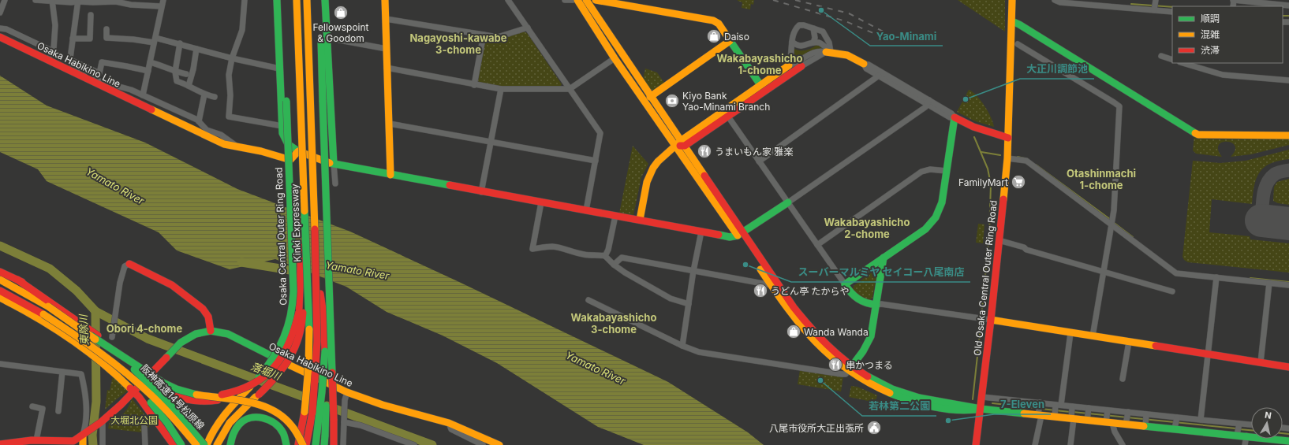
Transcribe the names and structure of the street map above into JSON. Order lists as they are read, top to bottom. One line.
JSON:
{"streets":{"main road":["Osaka Habikino Line","Kinki Expressway","Osaka Central Outer Ring Road","Old Osaka Central Outer Ring Road","阪神高速14号松原線"]},"crossings":[["Osaka Central Outer Ring Road","阪神高速14号松原線"]],"districts":["Nagayoshi-kawabe 3-chome","Wakabayashicho 1-chome","Otashinmachi 1-chome","Wakabayashicho 2-chome","Wakabayashicho 3-chome","Obori 4-chome"],"water":["Yamato River","東除川","落堀川"],"parks":["大堀北公園"],"places":{"other":["Yao-Minami","大正川調節池","スーバーマルミヤ セイコー八尾南店","若林第二公園","7-Eleven"],"shop":["Fellowspoint & Goodom","Daiso","Wanda Wanda"],"bank":["Kiyo Bank Yao-Minami Branch"],"restaurant":["うまいもん家 雅楽","うどん亭 たからや","串かつまる"],"supermarket":["FamilyMart"],"public building":["八尾市役所大正出張所"]},"legend":["順調","混雑","渋滞"],"north":"top"}
